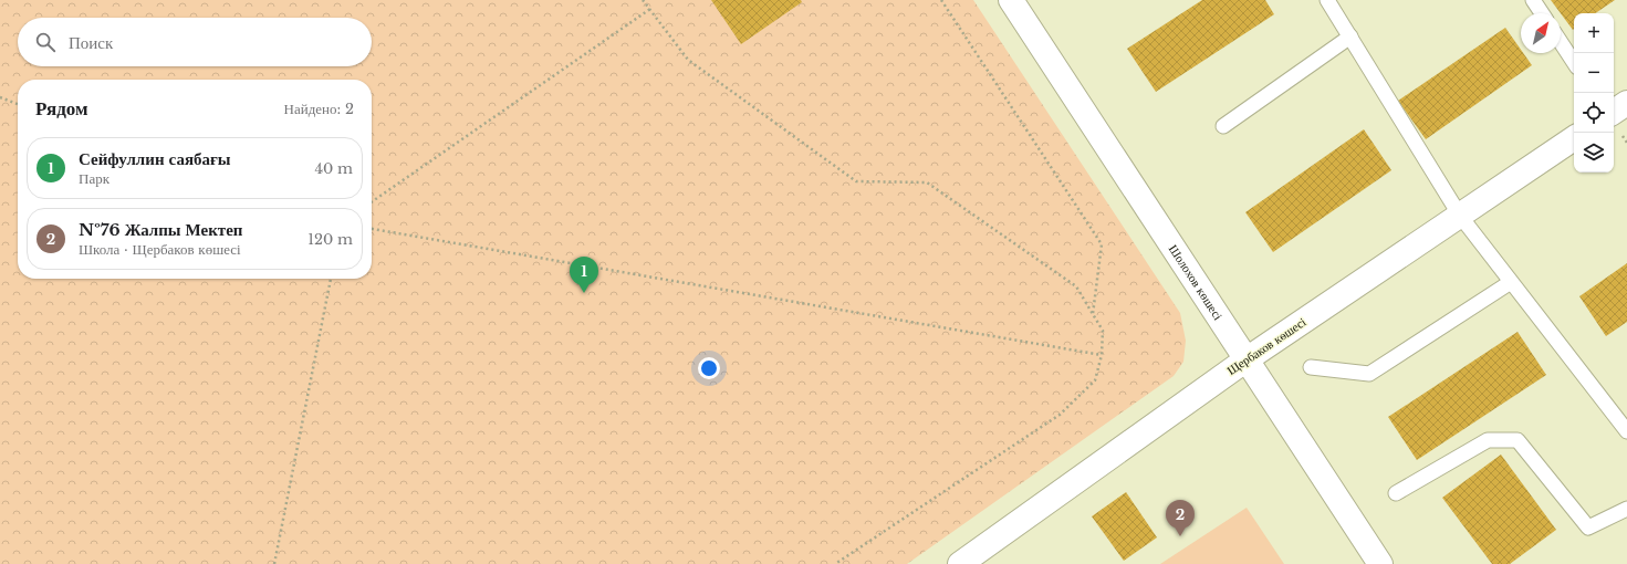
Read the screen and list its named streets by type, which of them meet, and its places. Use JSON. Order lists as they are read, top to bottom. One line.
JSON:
{"streets":{"street":["Шолохов көшесі","Щербаков көшесі"]},"crossings":[["Шолохов көшесі","Щербаков көшесі"]],"north":"top right","page":{"map_buttons":["+","−"],"search":"Поиск","heading":["Рядом","Найдено: 2"],"list":[{"mark":"1","name":"Сейфуллин саябағы","note":"Парк","value":"40 m"},{"mark":"2","name":"№76 Жалпы Мектеп","note":"Школа · Щербаков көшесі","value":"120 m"}],"pins":["1","2"]}}
